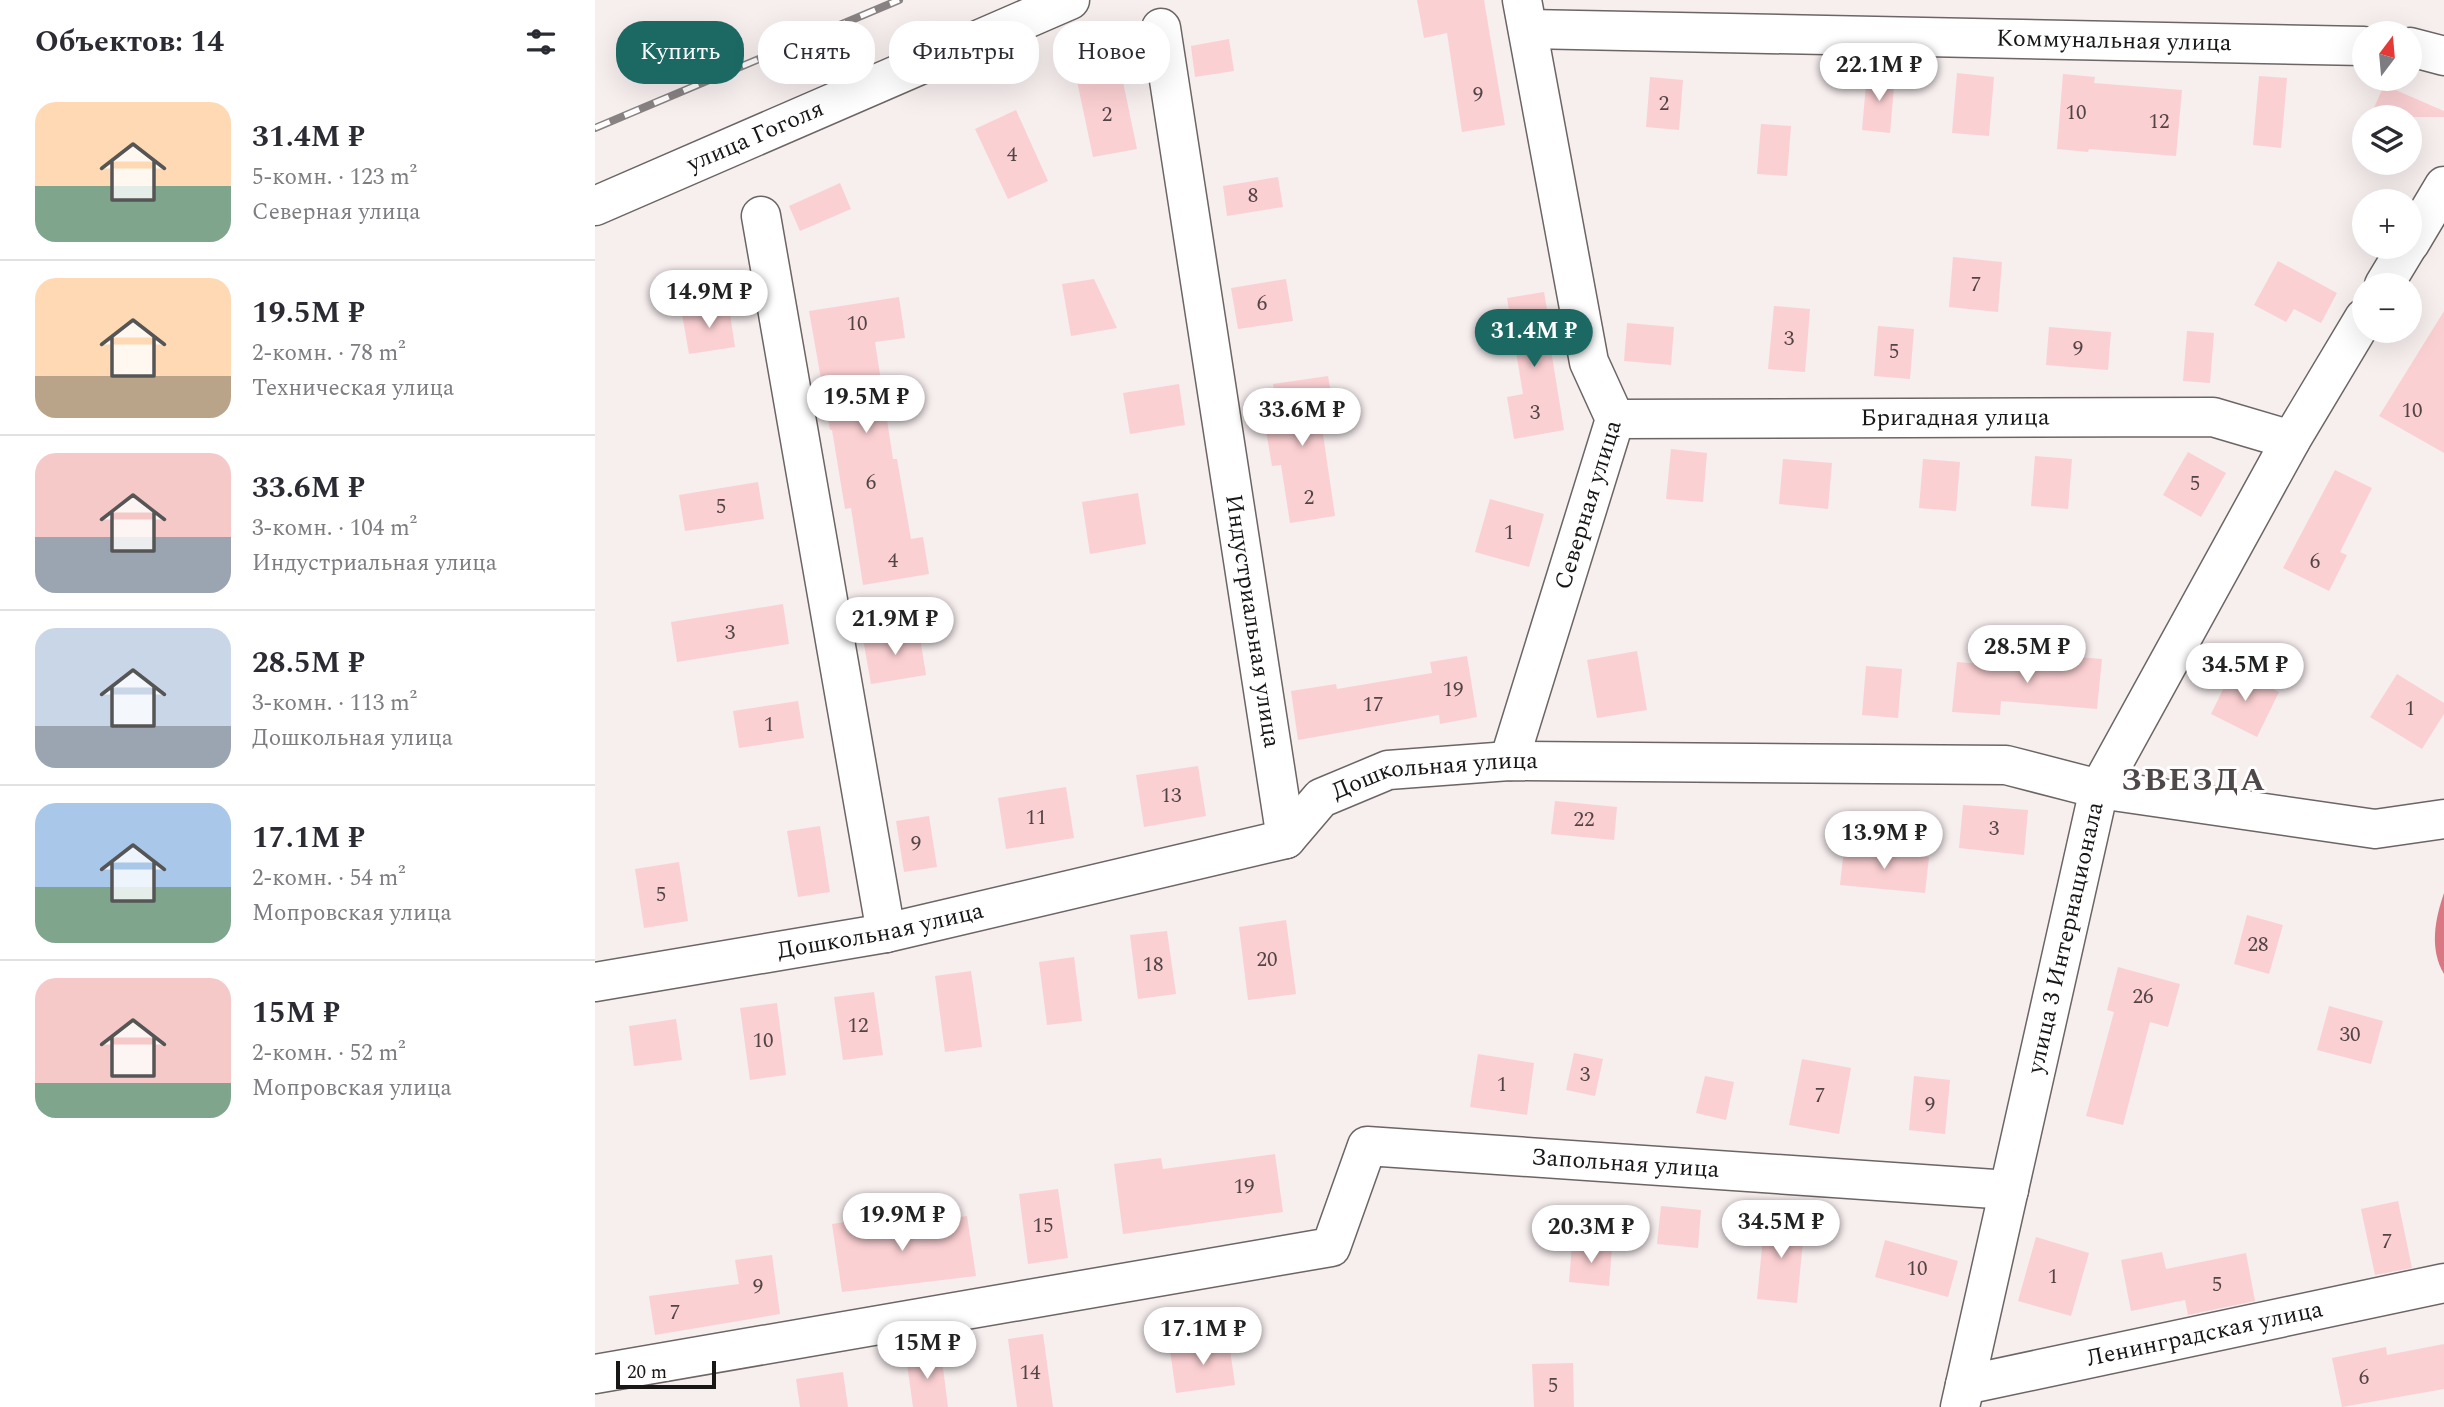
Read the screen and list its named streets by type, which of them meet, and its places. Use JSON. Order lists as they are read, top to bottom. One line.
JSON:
{"streets":{"street":["Коммунальная улица","улица Гоголя","Бригадная улица","Северная улица","Индустриальная улица","Дошкольная улица","улица 3 Интернационала","Запольная улица","Ленинградская улица"]},"crossings":[["Коммунальная улица","Северная улица"],["Бригадная улица","Северная улица"],["Бригадная улица","улица 3 Интернационала"],["Северная улица","Дошкольная улица"],["Индустриальная улица","Дошкольная улица"],["Дошкольная улица","улица 3 Интернационала"],["улица 3 Интернационала","Запольная улица"],["улица 3 Интернационала","Ленинградская улица"]],"districts":["ЗВЕЗДА"],"house_numbers":["9","2","10","2","12","4","8","7","6","10","3","9","5","10","3","6","5","2","5","1","4","6","3","19","17","1","1","13","11","22","3","9","5","28","20","18","26","12","30","10","3","1","7","9","19","15","7","10","1","5","9","7","14","6","5"],"scale_bar":"20 m","north":"top","page":{"heading":"Объектов: 14","map_buttons":["+","−"],"chip":["Купить","Снять","Фильтры","Новое"],"price":["22.1M ₽","14.9M ₽","31.4M ₽","19.5M ₽","33.6M ₽","21.9M ₽","28.5M ₽","34.5M ₽","13.9M ₽","19.9M ₽","34.5M ₽","20.3M ₽","17.1M ₽","15M ₽"],"list":[{"name":"31.4M ₽","note":"5-комн. · 123 m² · Северная улица"},{"name":"19.5M ₽","note":"2-комн. · 78 m² · Техническая улица"},{"name":"33.6M ₽","note":"3-комн. · 104 m² · Индустриальная улица"},{"name":"28.5M ₽","note":"3-комн. · 113 m² · Дошкольная улица"},{"name":"17.1M ₽","note":"2-комн. · 54 m² · Мопровская улица"},{"name":"15M ₽","note":"2-комн. · 52 m² · Мопровская улица"}],"scale":"20 m"}}
